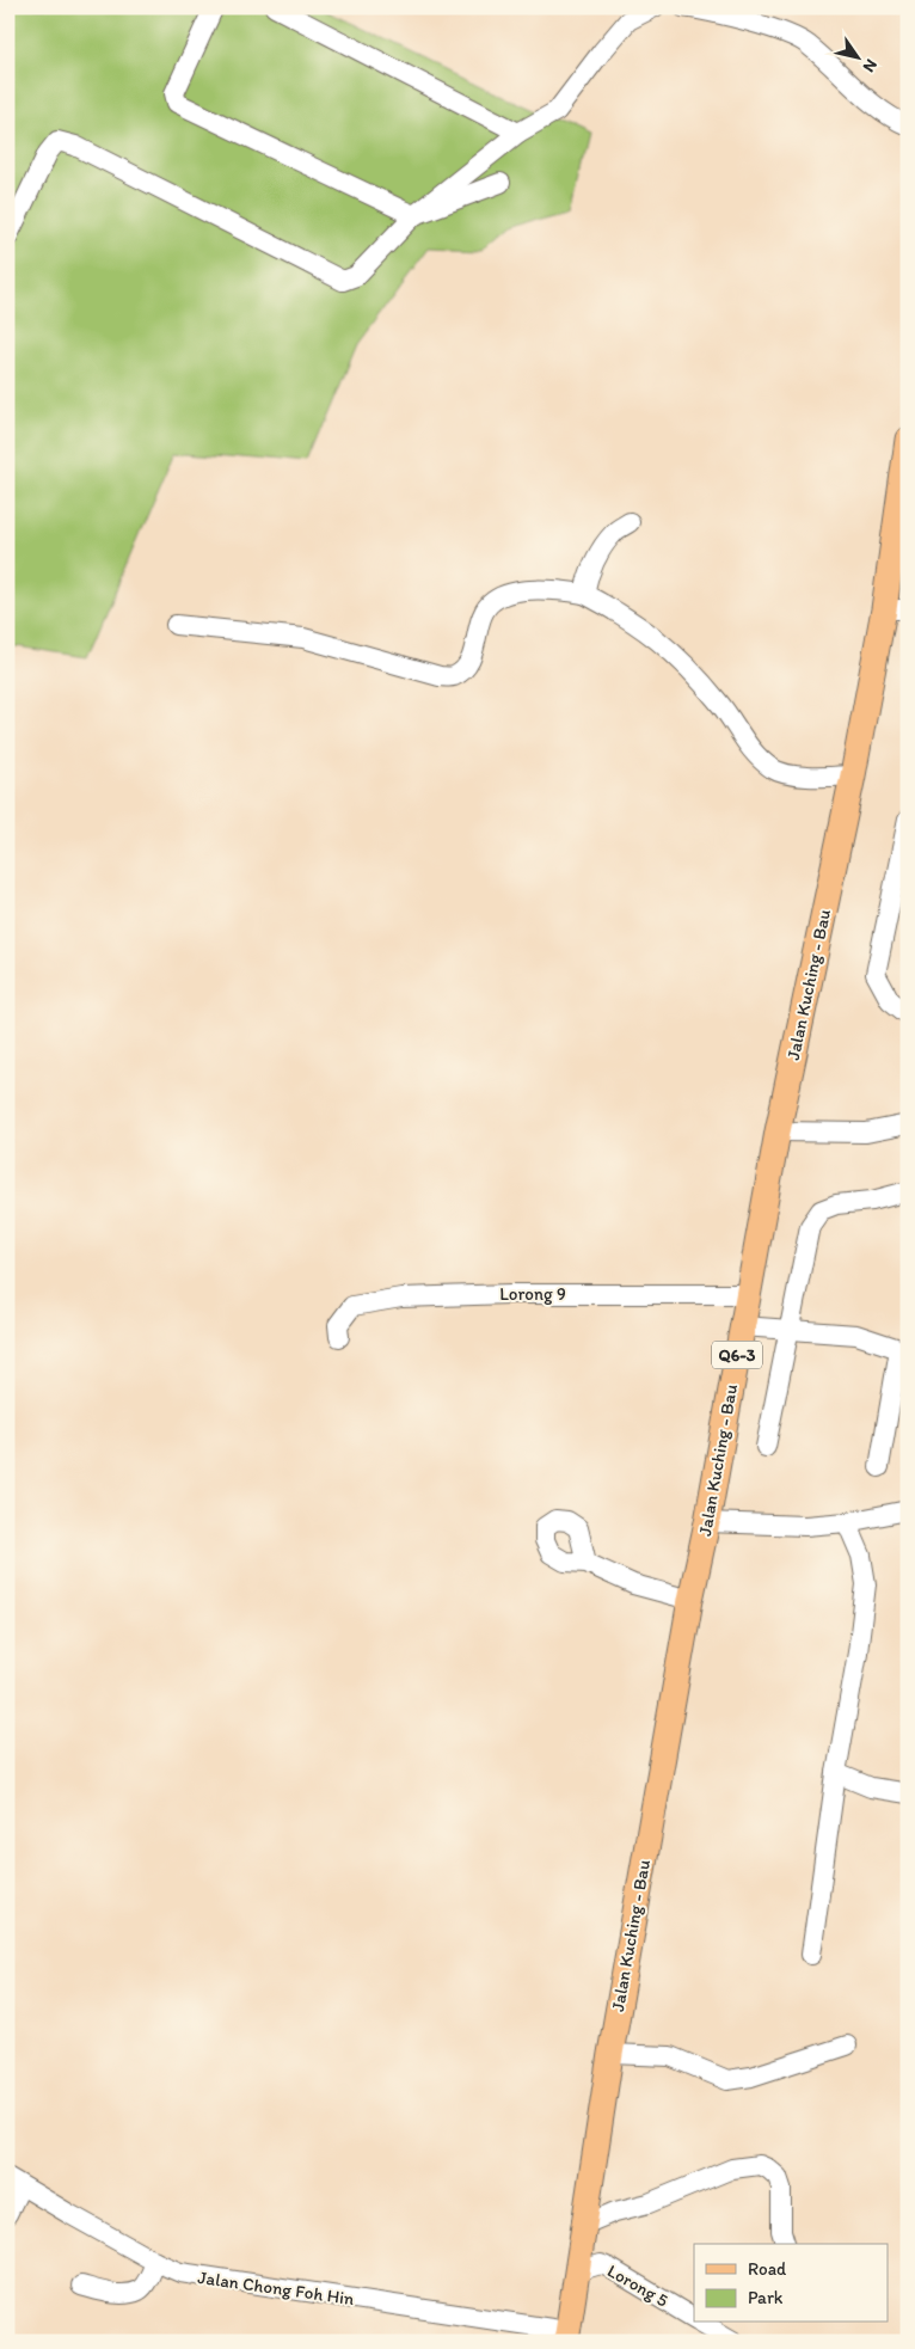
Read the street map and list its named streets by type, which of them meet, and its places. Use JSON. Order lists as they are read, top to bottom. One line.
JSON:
{"streets":{"main road":["Jalan Kuching - Bau","Q6-3"],"street":["Lorong 9","Lorong 5","Jalan Chong Foh Hin"]},"crossings":[["Jalan Kuching - Bau","Lorong 9"],["Jalan Kuching - Bau","Lorong 5"],["Jalan Kuching - Bau","Jalan Chong Foh Hin"]],"legend":["Road","Park"],"north":"bottom right"}
